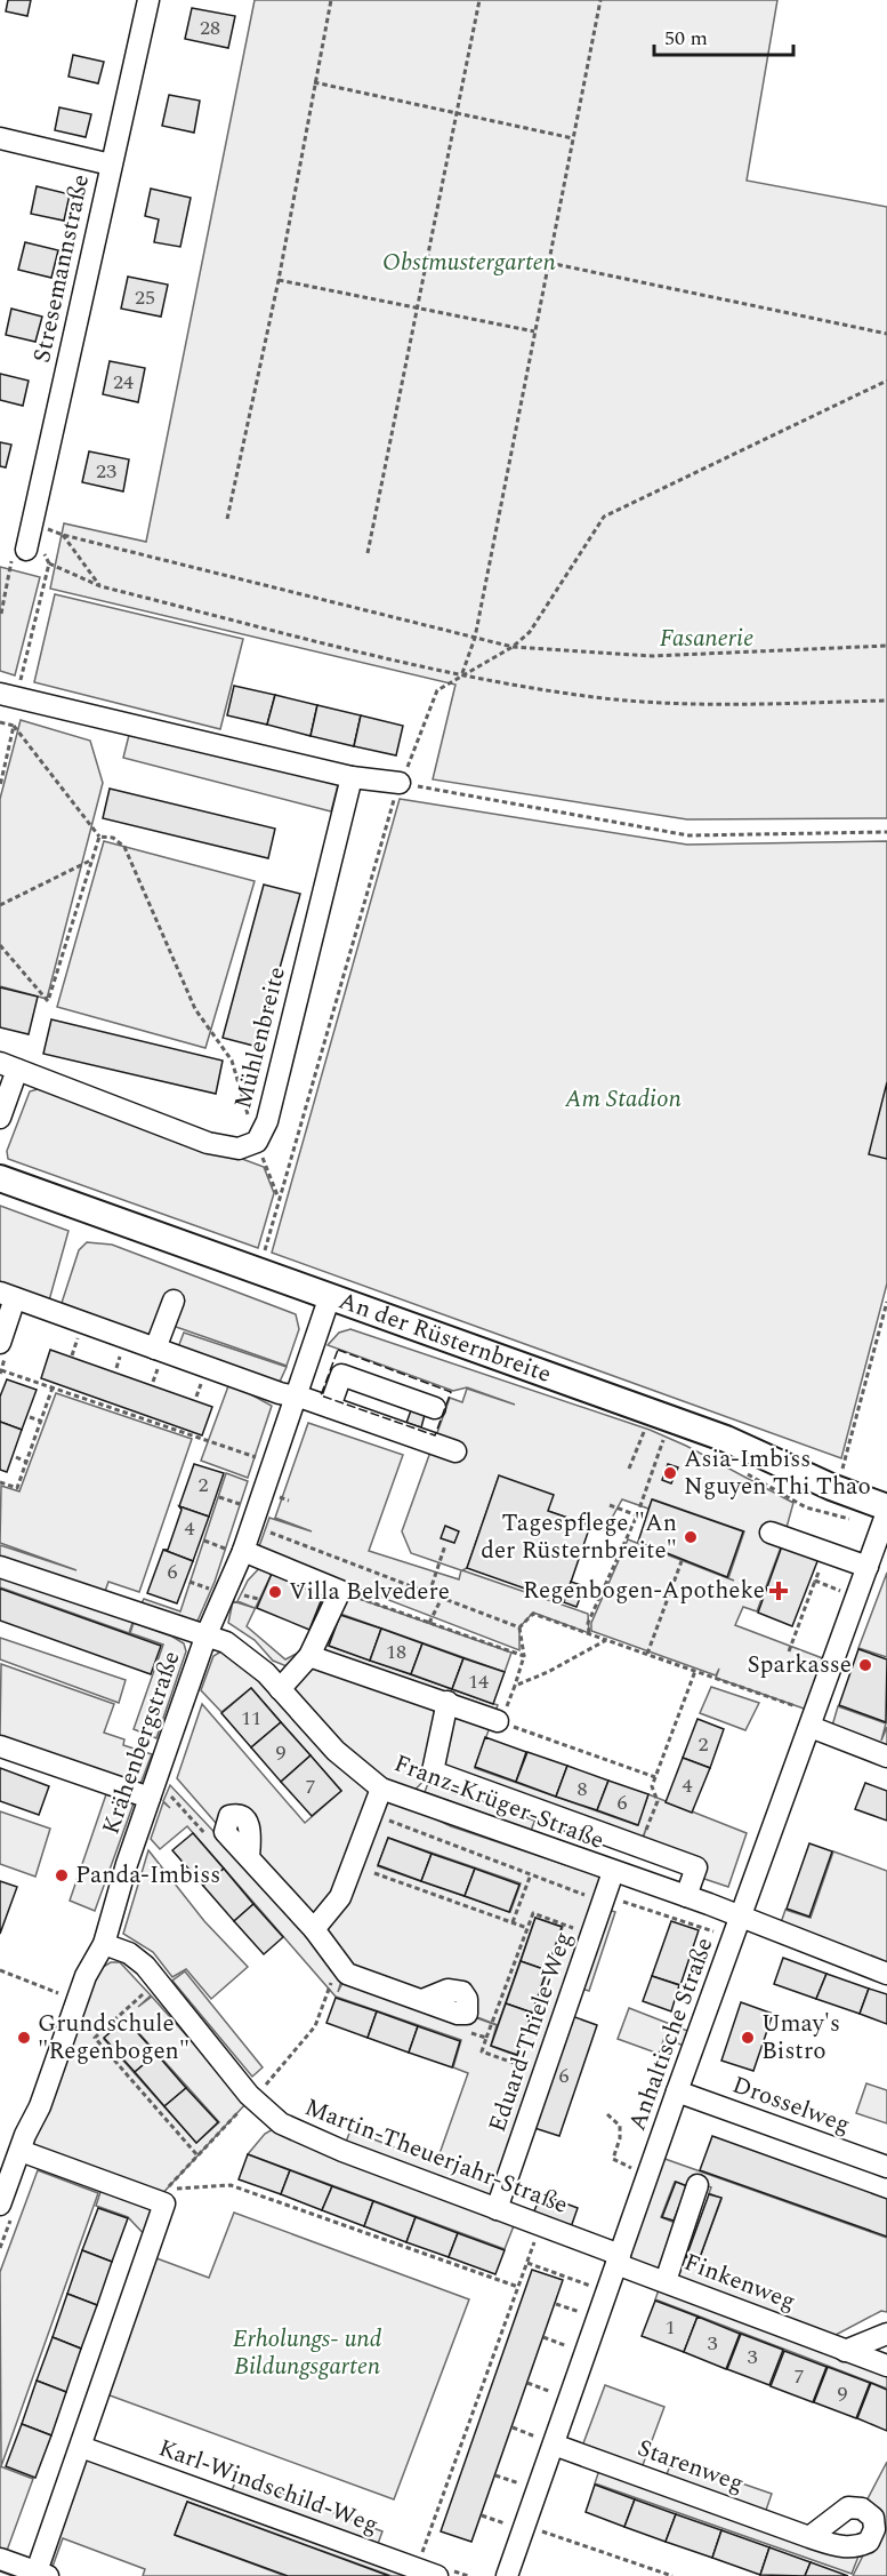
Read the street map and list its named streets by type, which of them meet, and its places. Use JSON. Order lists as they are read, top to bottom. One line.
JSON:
{"streets":{"main road":["An der Rüsternbreite"],"street":["Stresemannstraße","Mühlenbreite","Krähenbergstraße","Franz-Krüger-Straße","Eduard-Thiele-Weg","Anhaltische Straße","Drosselweg","Martin-Theuerjahr-Straße","Finkenweg","Starenweg","Karl-Windschild-Weg"]},"crossings":[["An der Rüsternbreite","Krähenbergstraße"],["An der Rüsternbreite","Anhaltische Straße"],["Krähenbergstraße","Franz-Krüger-Straße"],["Krähenbergstraße","Martin-Theuerjahr-Straße"],["Franz-Krüger-Straße","Eduard-Thiele-Weg"],["Franz-Krüger-Straße","Anhaltische Straße"],["Eduard-Thiele-Weg","Martin-Theuerjahr-Straße"],["Anhaltische Straße","Drosselweg"],["Anhaltische Straße","Martin-Theuerjahr-Straße"],["Anhaltische Straße","Finkenweg"],["Anhaltische Straße","Starenweg"],["Martin-Theuerjahr-Straße","Finkenweg"]],"parks":["Obstmustergarten","Fasanerie","Am Stadion","Erholungs- und Bildungsgarten"],"places":{"other":["Asia-Imbiss Nguyen Thi Thao","Tagespflege \"An der Rüsternbreite\"","Villa Belvedere","Sparkasse","Panda-Imbiss","Grundschule \"Regenbogen\"","Umay's Bistro"],"health":["Regenbogen-Apotheke"]},"house_numbers":["28","25","24","23","2","4","6","18","14","11","2","9","4","7","8","6","6","1","3","3","7","9"],"scale_bar":"50 m"}
